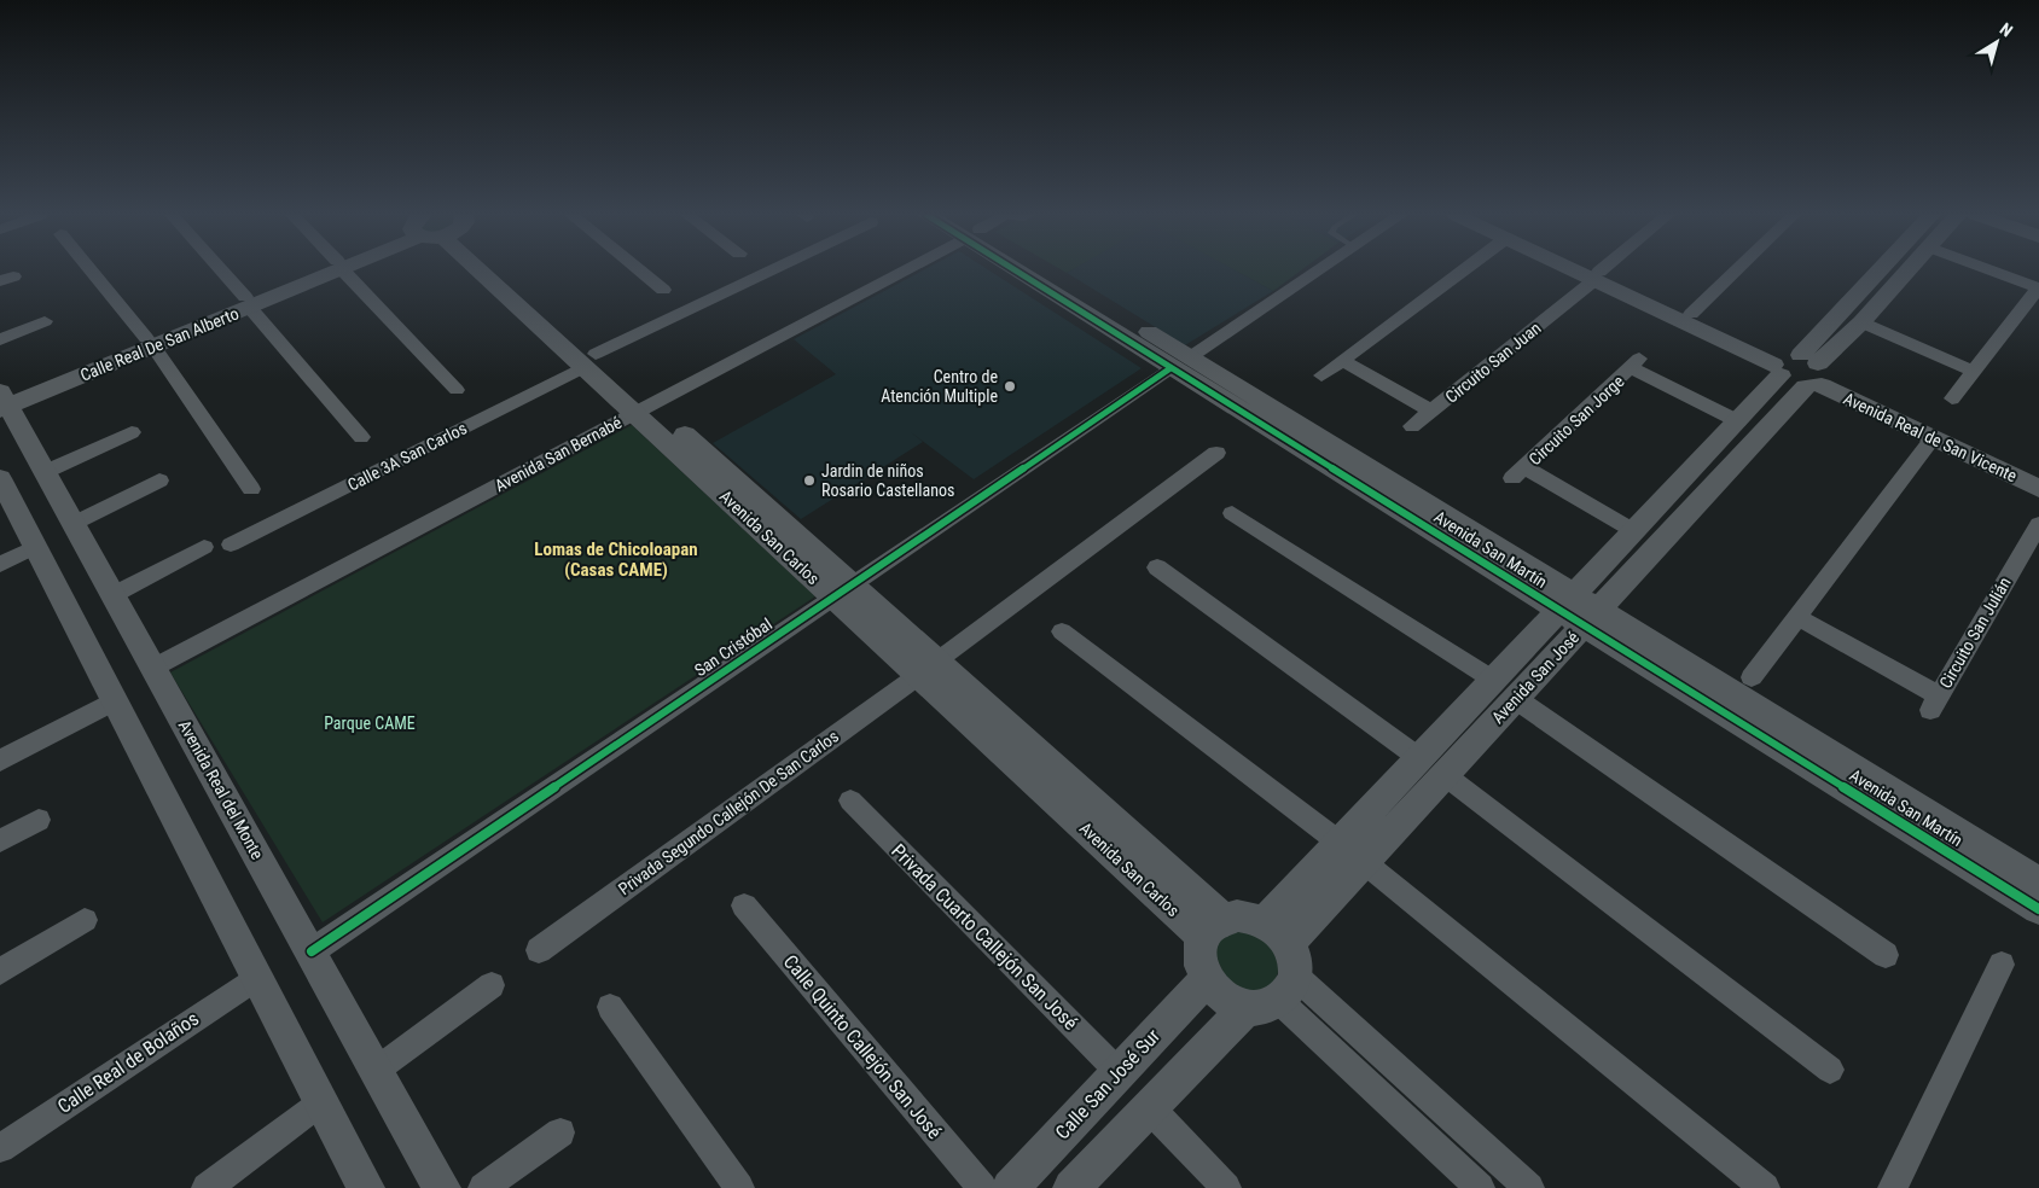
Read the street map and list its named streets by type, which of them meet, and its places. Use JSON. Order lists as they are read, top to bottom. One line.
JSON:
{"streets":{"street":["Calle Real De San Alberto","Circuito San Juan","Circuito San Jorge","Avenida Real de San Vicente","Avenida San Bernabé","Calle 3A San Carlos","Avenida San Carlos","Avenida San Martín","Circuito San Julián","San Cristóbal","Avenida San José","Avenida Real del Monte","Privada Segundo Callejón De San Carlos","Privada Cuarto Callejón San José","Calle Quinto Callejón San José","Calle Real de Bolaños","Calle San José Sur"]},"crossings":[["Calle Real De San Alberto","Avenida Real del Monte"],["Circuito San Juan","Avenida Real de San Vicente"],["Circuito San Jorge","Avenida San José"],["Avenida Real de San Vicente","Avenida San José"],["Avenida San Bernabé","Avenida San Carlos"],["Avenida San Bernabé","Avenida Real del Monte"],["Calle 3A San Carlos","Avenida San Carlos"],["Avenida San Carlos","San Cristóbal"],["Avenida San Carlos","Avenida San José"],["Avenida San Carlos","Privada Segundo Callejón De San Carlos"],["Avenida San Carlos","Calle San José Sur"],["Avenida San Martín","San Cristóbal"],["Avenida San Martín","Avenida San José"],["San Cristóbal","Avenida Real del Monte"],["Avenida San José","Calle San José Sur"],["Privada Cuarto Callejón San José","Calle San José Sur"]],"districts":["Lomas de Chicoloapan (Casas CAME)"],"parks":["Parque CAME"],"places":["Centro de Atención Multiple","Jardin de niños Rosario Castellanos"],"north":"top right"}
